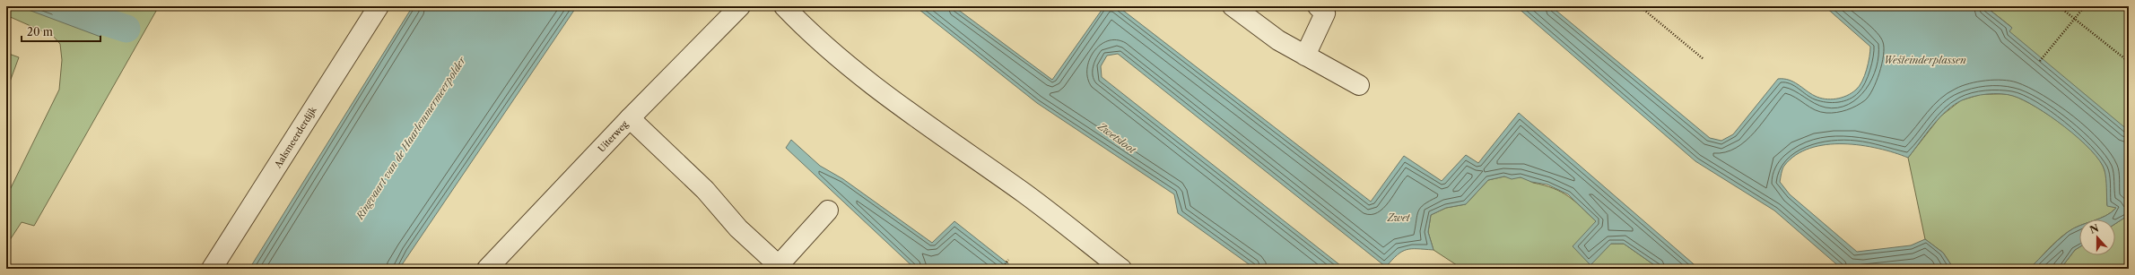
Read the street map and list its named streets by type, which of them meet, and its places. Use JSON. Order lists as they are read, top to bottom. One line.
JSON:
{"streets":{"street":["Uiterweg","Aalsmeerderdijk"]},"water":["Westeinderplassen","Ringvaart van de Haarlemmermeerpolder","Zwetsloot","Zwet"],"scale_bar":"20 m","north":"top"}
